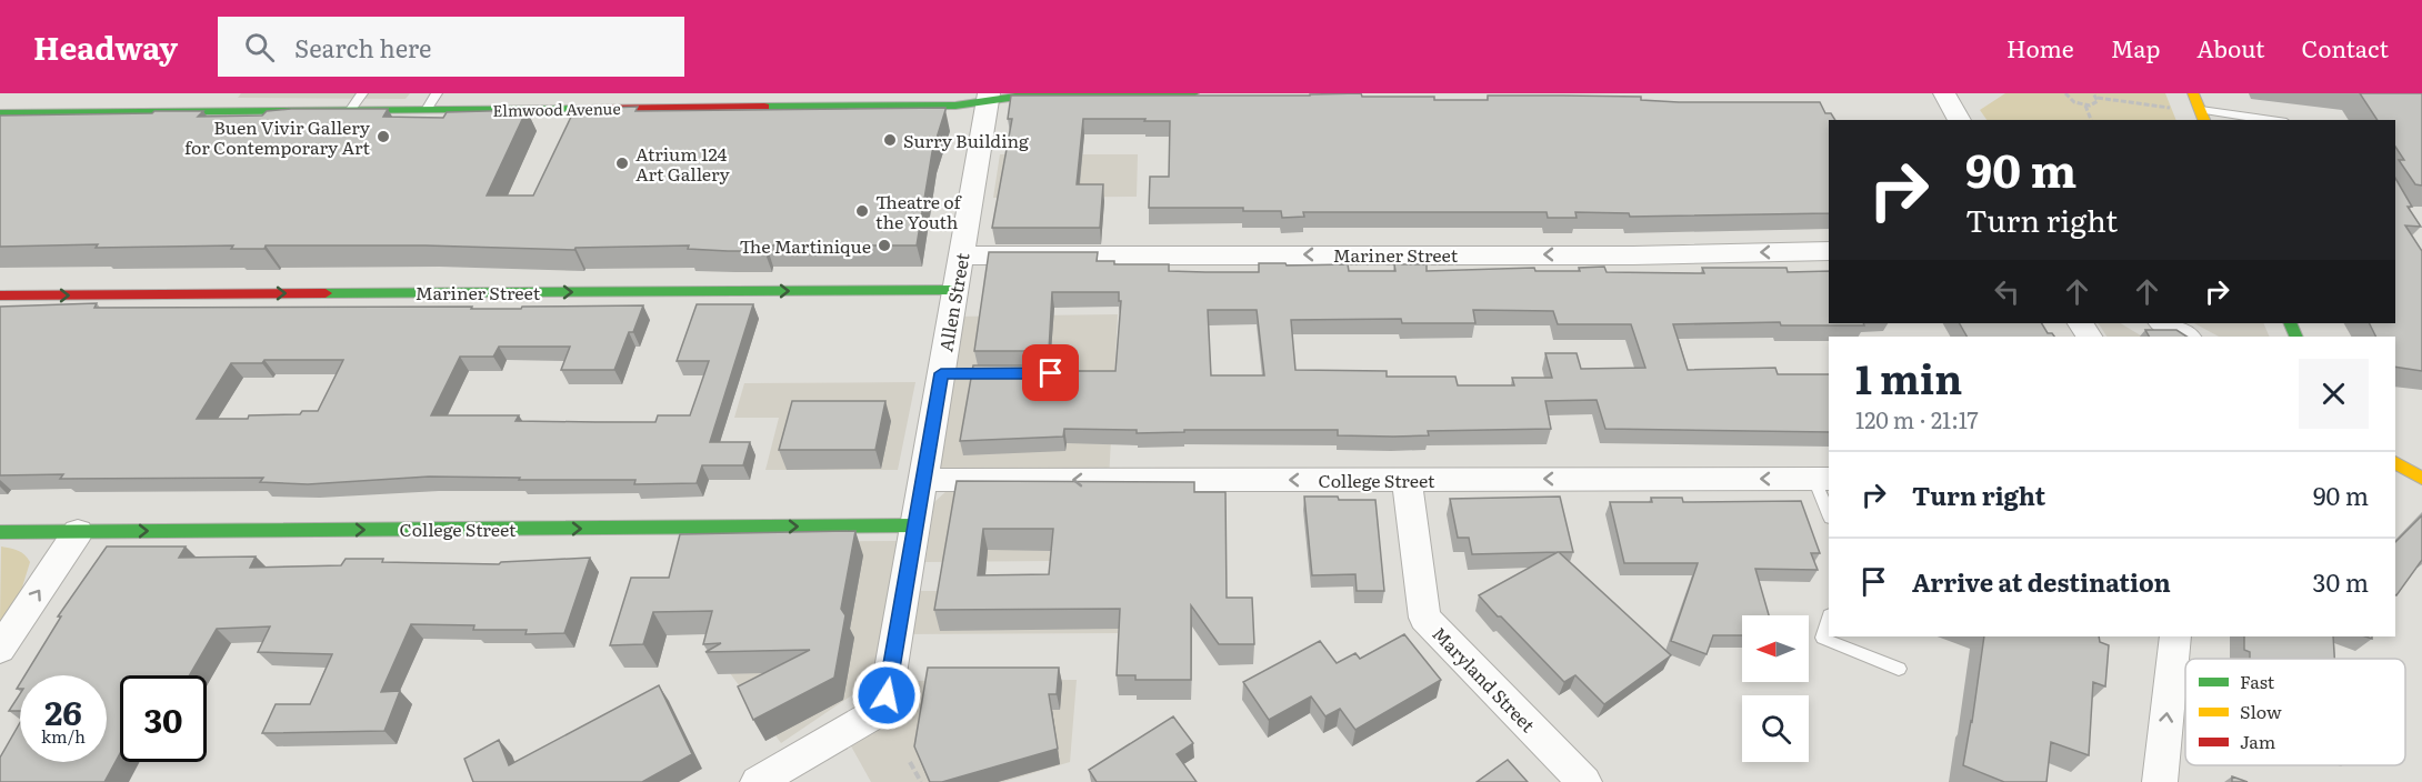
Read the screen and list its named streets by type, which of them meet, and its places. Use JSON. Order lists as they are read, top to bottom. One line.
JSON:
{"streets":{"street":["Elmwood Avenue","Mariner Street","Allen Street","College Street","Maryland Street"]},"crossings":[["Elmwood Avenue","Allen Street"],["Mariner Street","Allen Street"],["Allen Street","College Street"],["College Street","Maryland Street"]],"places":["Buen Vivir Gallery for Contemporary Art","Surry Building","Atrium 124 Art Gallery","Theatre of the Youth","The Martinique"],"legend":["Fast","Slow","Jam"],"north":"left","page":{"header":"Headway","search":"Search here","nav":["Home","Map","About","Contact"],"turn":["90 m","Turn right"],"heading":["1 min","120 m · 21:17"],"list":[{"name":"Turn right","value":"90 m"},{"name":"Arrive at destination","value":"30 m"}],"speed":"26 km/h","limit":"30"}}
